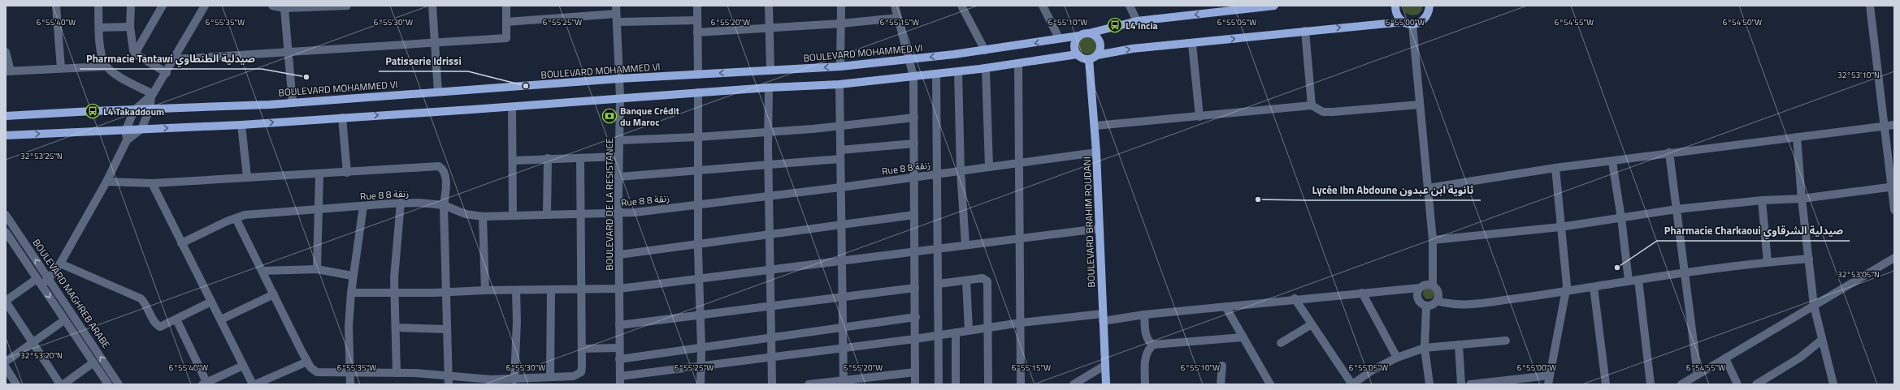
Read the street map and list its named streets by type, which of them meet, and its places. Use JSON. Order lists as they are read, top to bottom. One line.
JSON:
{"streets":{"main road":["BOULEVARD MOHAMMED VI","BOULEVARD BRAHIM ROUDANI"],"street":["Rue 8 8 زنقة","BOULEVARD DE LA RESISTANCE","BOULEVARD MAGHREB ARABE"]},"crossings":[["BOULEVARD MOHAMMED VI","BOULEVARD DE LA RESISTANCE"],["BOULEVARD MOHAMMED VI","BOULEVARD BRAHIM ROUDANI"],["Rue 8 8 زنقة","BOULEVARD DE LA RESISTANCE"],["Rue 8 8 زنقة","BOULEVARD BRAHIM ROUDANI"]],"places":{"bus stop":["L4 Incia","L4 Takaddoum"],"other":["Pharmacie Tantawi صيدلية الطنطاوي","Patisserie Idrissi","Lycée Ibn Abdoune ثانوية ابن عبدون","Pharmacie Charkaoui صيدلية الشرقاوي"],"bank":["Banque Crédit du Maroc"]},"coordinates":["6°55'40\"W","6°55'35\"W","6°55'30\"W","6°55'25\"W","6°55'20\"W","6°55'15\"W","6°55'10\"W","6°55'05\"W","6°55'00\"W","6°54'55\"W","6°54'50\"W","32°53'10\"N","32°53'25\"N","32°53'05\"N","32°53'20\"N"]}
